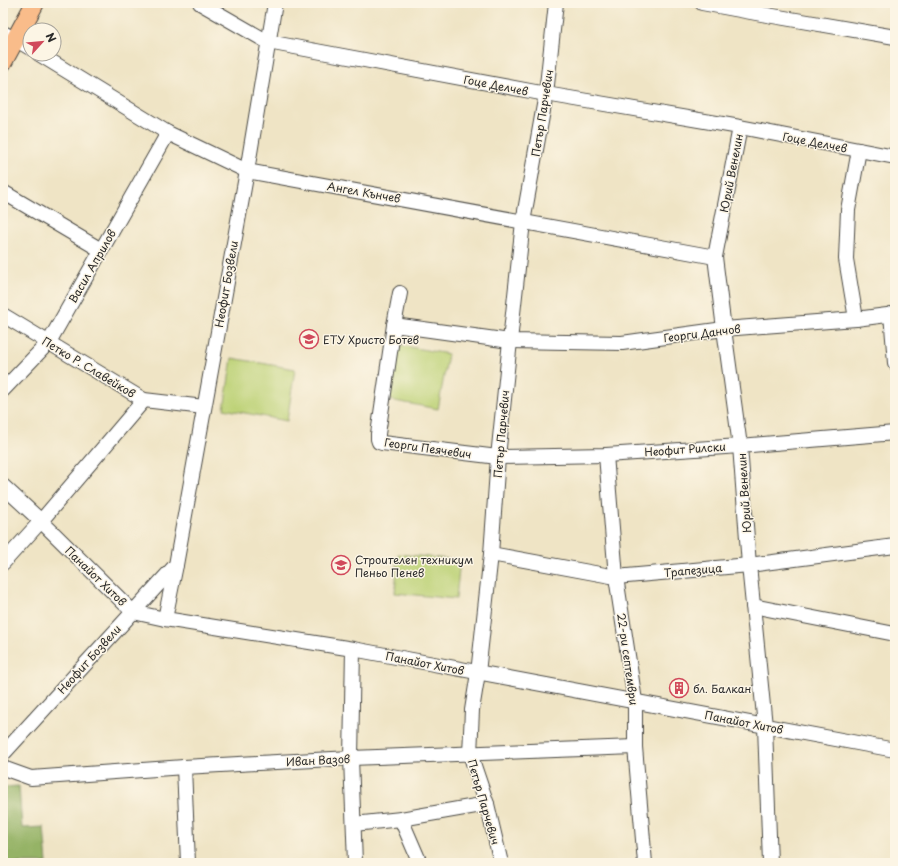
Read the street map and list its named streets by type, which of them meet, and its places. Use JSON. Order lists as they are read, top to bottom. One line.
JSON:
{"streets":{"street":["Гоце Делчев","Петър Парчевич","Юрий Венелин","Ангел Кънчев","Васил Априлов","Неофит Бозвели","Георги Данчов","Петко Р. Славейков","Георги Пеячевич","Неофит Рилски","Трапезица","Панайот Хитов","22-ри септември","Иван Вазов"]},"crossings":[["Гоце Делчев","Петър Парчевич"],["Гоце Делчев","Юрий Венелин"],["Гоце Делчев","Неофит Бозвели"],["Петър Парчевич","Ангел Кънчев"],["Петър Парчевич","Георги Данчов"],["Петър Парчевич","Георги Пеячевич"],["Петър Парчевич","Неофит Рилски"],["Петър Парчевич","Трапезица"],["Петър Парчевич","Панайот Хитов"],["Петър Парчевич","Иван Вазов"],["Юрий Венелин","Ангел Кънчев"],["Юрий Венелин","Георги Данчов"],["Юрий Венелин","Неофит Рилски"],["Юрий Венелин","Трапезица"],["Юрий Венелин","Панайот Хитов"],["Ангел Кънчев","Васил Априлов"],["Ангел Кънчев","Неофит Бозвели"],["Васил Априлов","Петко Р. Славейков"],["Неофит Бозвели","Петко Р. Славейков"],["Неофит Бозвели","Панайот Хитов"],["Георги Пеячевич","Неофит Рилски"],["Неофит Рилски","22-ри септември"],["Трапезица","22-ри септември"],["Панайот Хитов","22-ри септември"],["22-ри септември","Иван Вазов"]],"places":{"school or university":["ЕТУ Христо Ботев","Строителен техникум Пеньо Пенев"],"building":["бл. Балкан"]},"north":"top right"}
